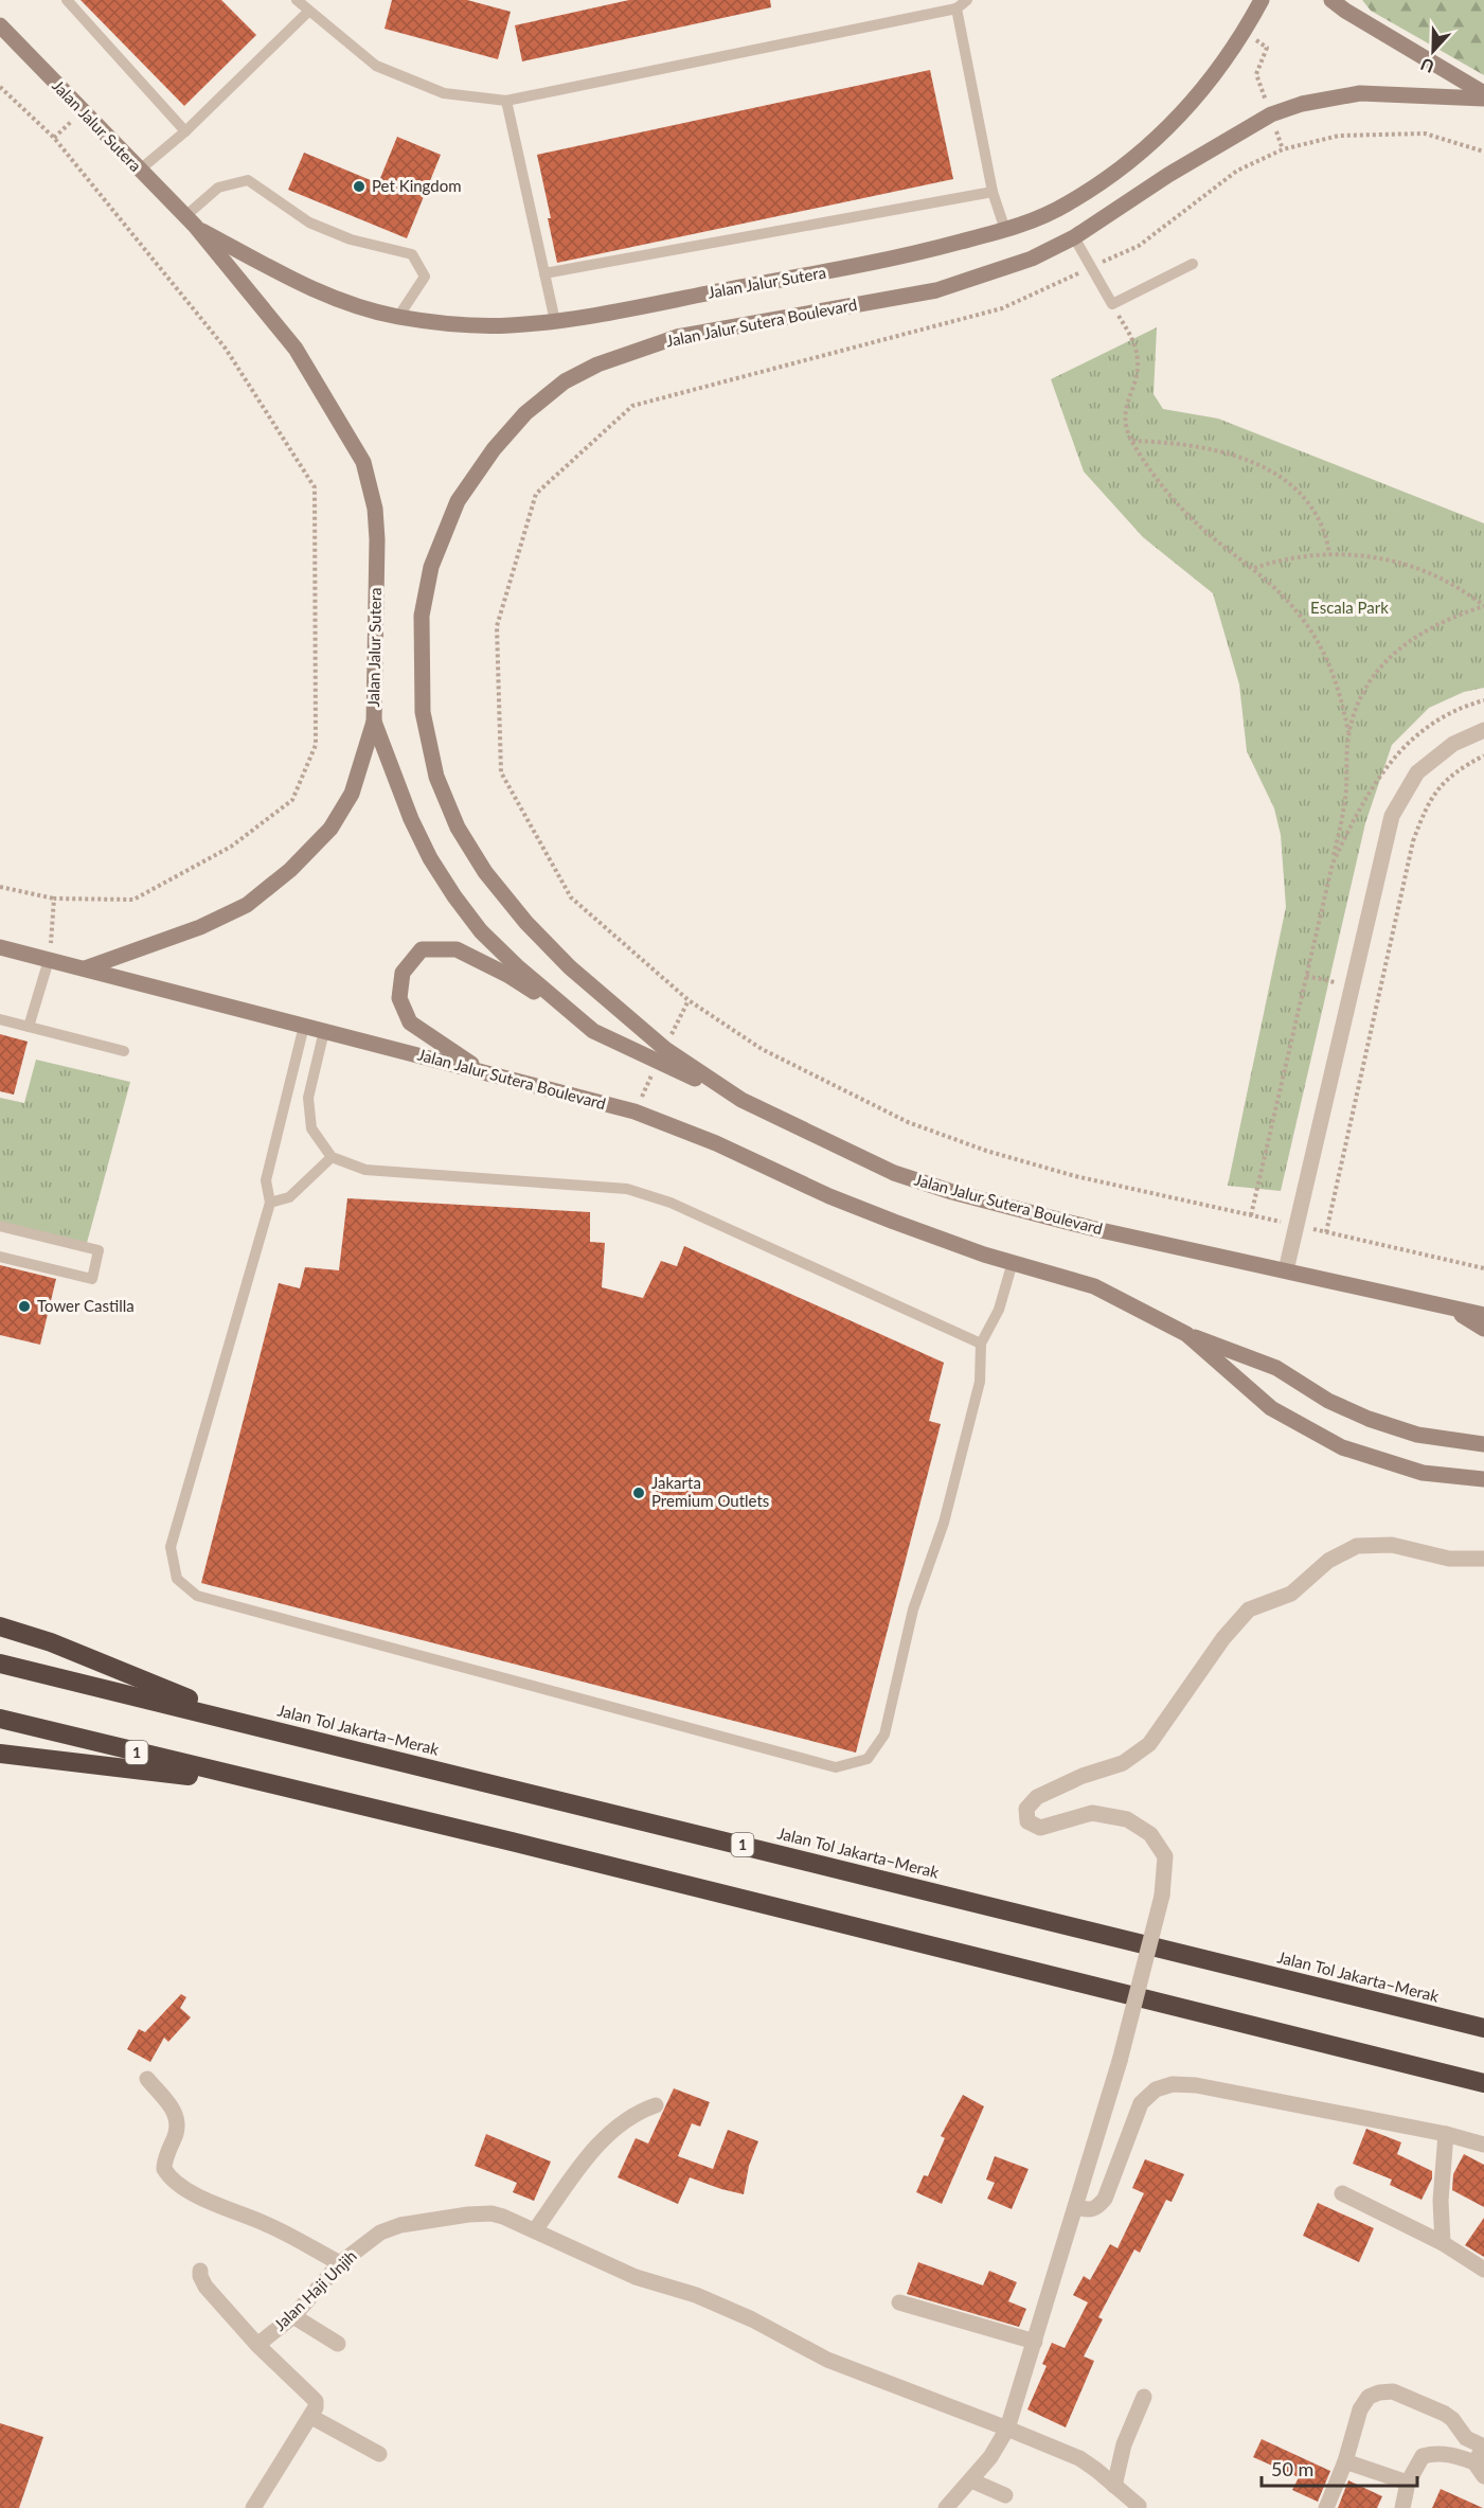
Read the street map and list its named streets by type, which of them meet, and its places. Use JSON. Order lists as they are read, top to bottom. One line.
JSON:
{"streets":{"highway":["Jalan Tol Jakarta–Merak","1"],"main road":["Jalan Jalur Sutera","Jalan Jalur Sutera Boulevard"],"street":["Jalan Haji Unjih"]},"crossings":[["Jalan Jalur Sutera","Jalan Jalur Sutera Boulevard"]],"parks":["Escala Park"],"places":["Pet Kingdom","Tower Castilla","Jakarta Premium Outlets"],"scale_bar":"50 m","north":"bottom"}
